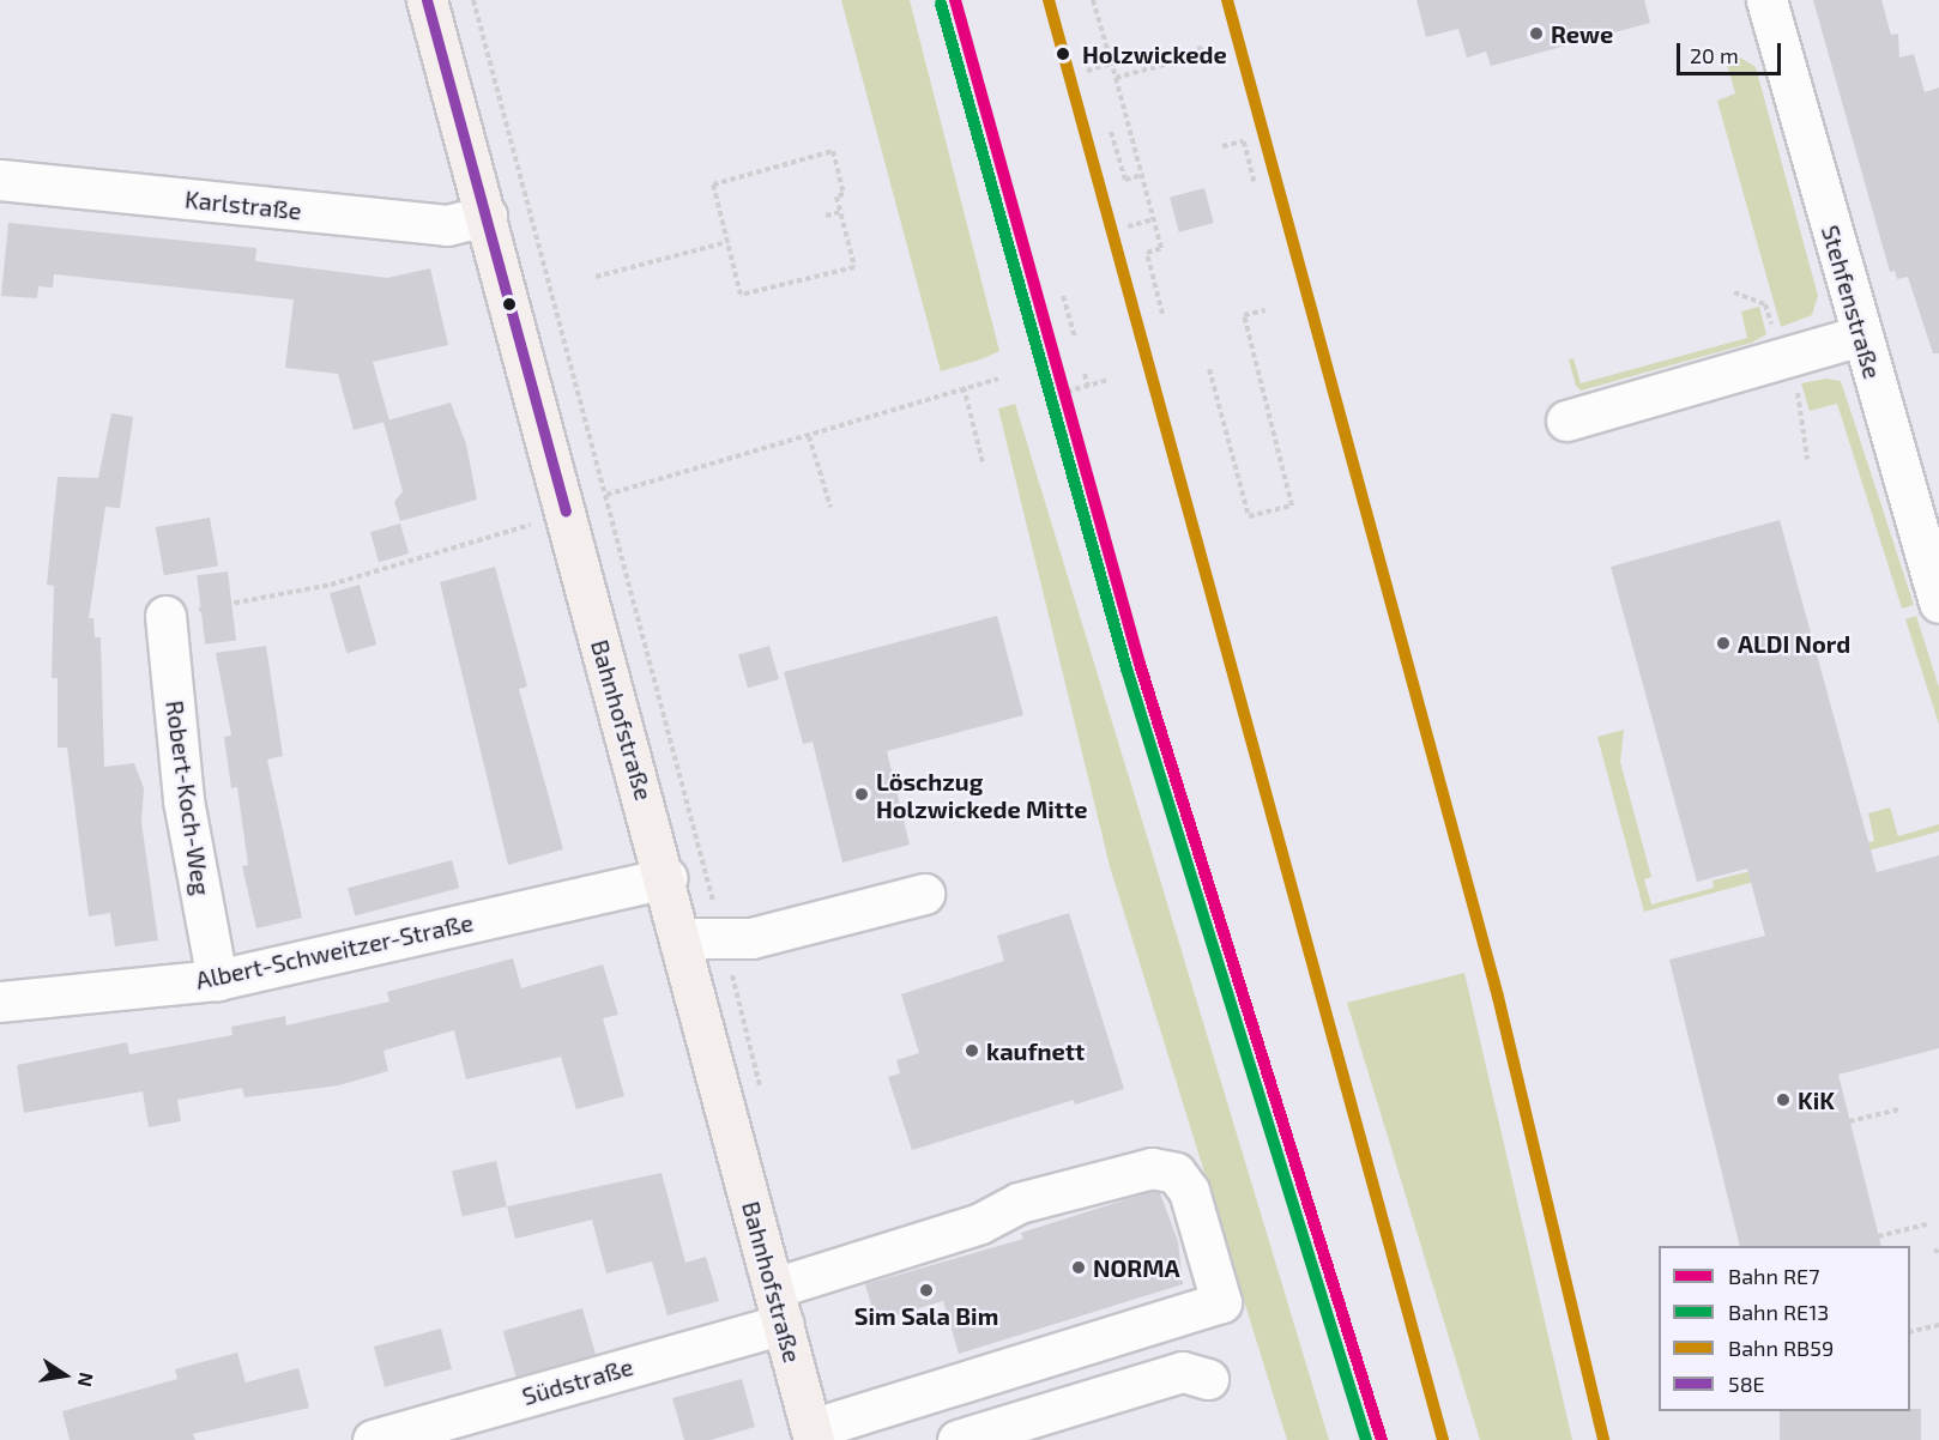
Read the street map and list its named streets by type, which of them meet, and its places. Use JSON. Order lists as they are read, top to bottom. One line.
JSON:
{"streets":{"main road":["Bahnhofstraße"],"street":["Karlstraße","Stehfenstraße","Robert-Koch-Weg","Albert-Schweitzer-Straße","Südstraße"]},"crossings":[["Karlstraße","Bahnhofstraße"],["Bahnhofstraße","Albert-Schweitzer-Straße"],["Bahnhofstraße","Südstraße"],["Robert-Koch-Weg","Albert-Schweitzer-Straße"]],"places":["Rewe","Holzwickede","ALDI Nord","Löschzug Holzwickede Mitte","kaufnett","KiK","NORMA","Sim Sala Bim"],"lines":["rail line RE7","rail line RB59","transit line 58E","rail line RE13"],"legend":["Bahn RE7","Bahn RE13","Bahn RB59","58E"],"scale_bar":"20 m","north":"right"}
